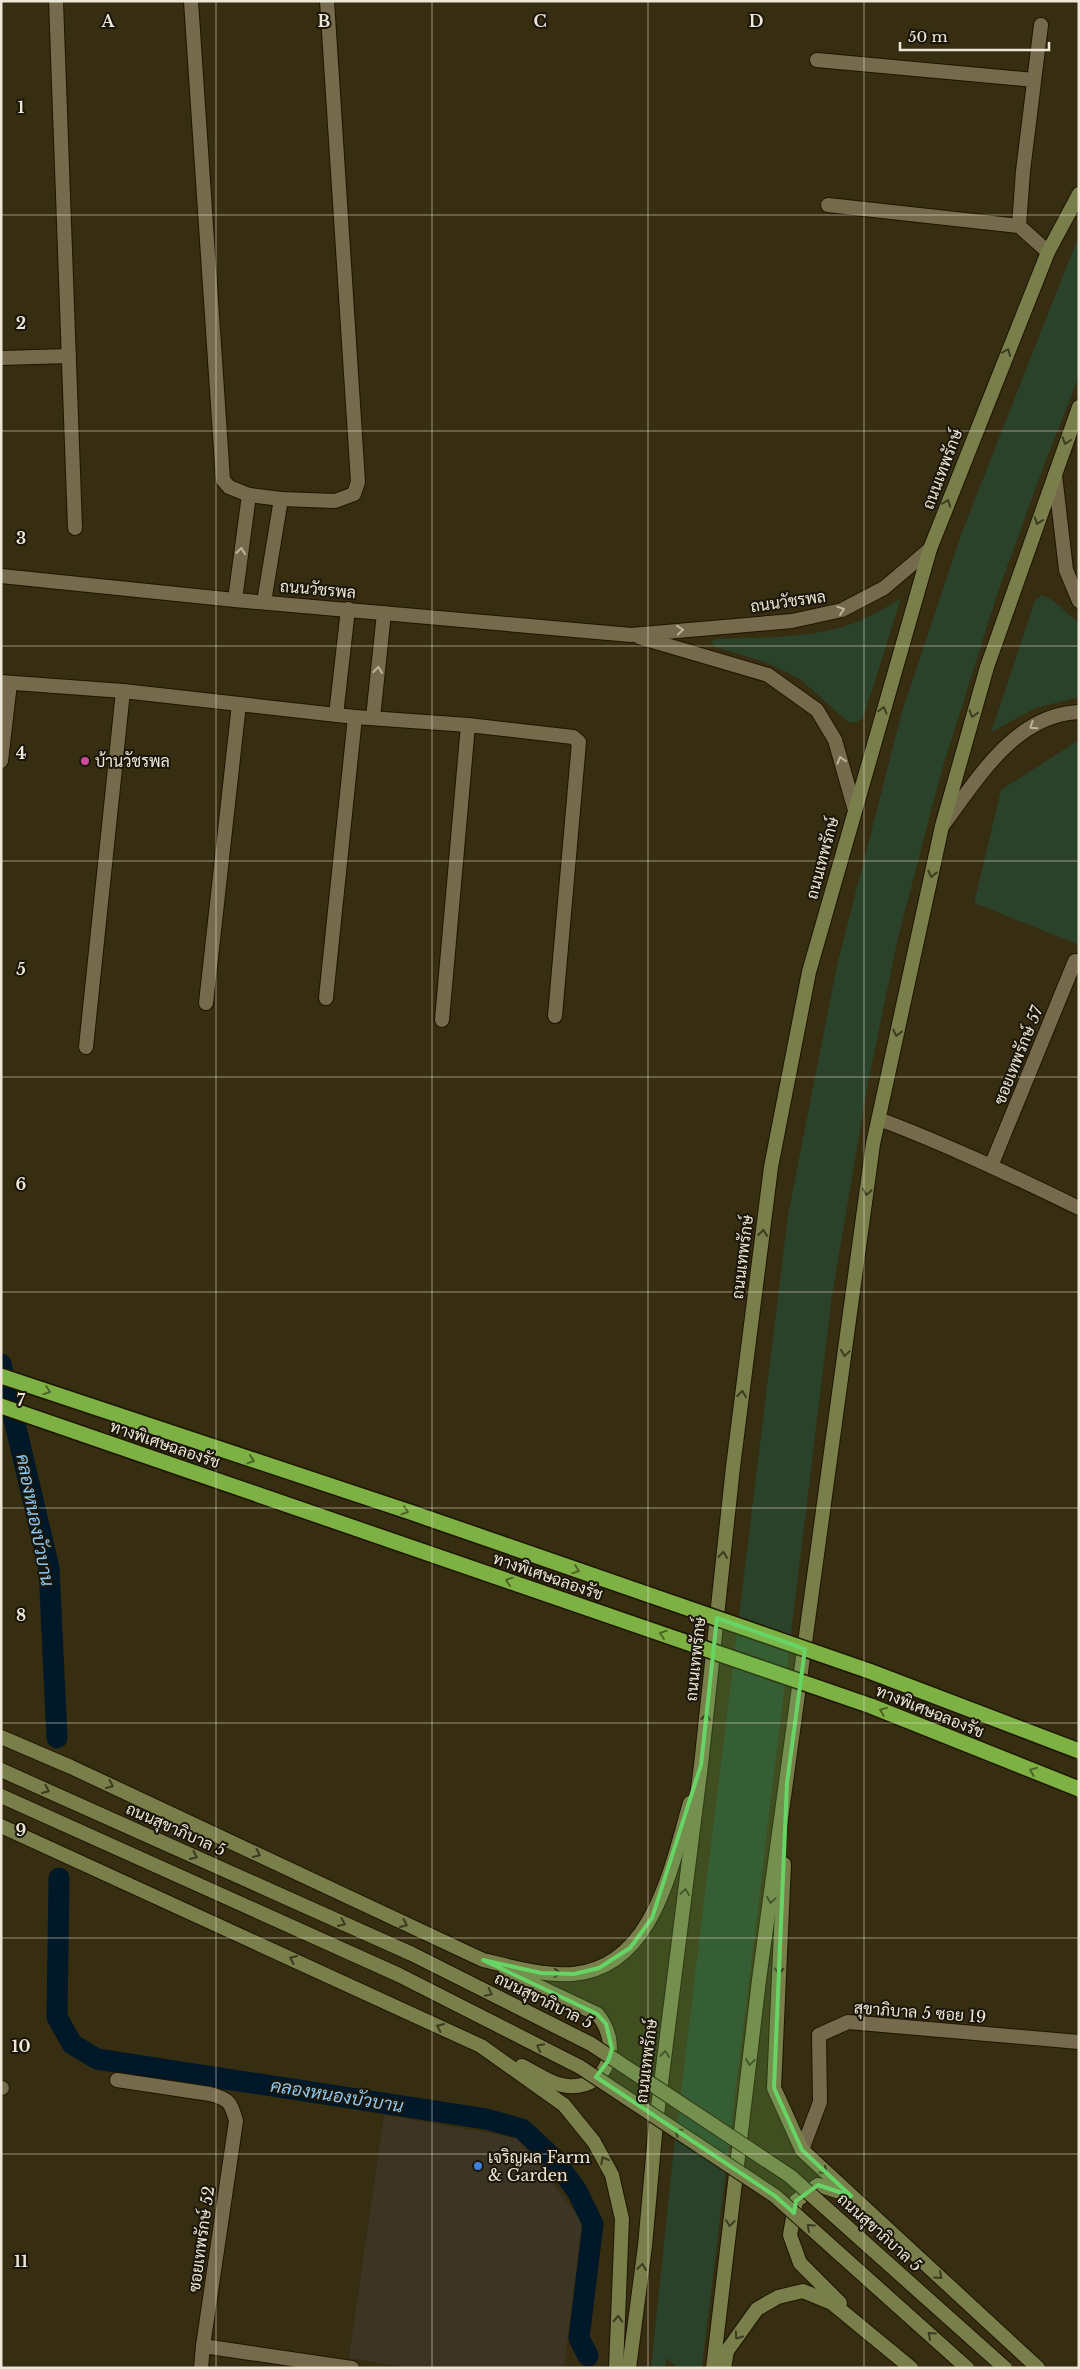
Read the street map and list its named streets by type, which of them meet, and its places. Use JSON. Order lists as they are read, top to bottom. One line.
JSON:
{"streets":{"highway":["ทางพิเศษฉลองรัช"],"main road":["ถนนเทพรักษ์","ถนนสุขาภิบาล 5"],"street":["ถนนวัชรพล","ซอยเทพรักษ์ 57","สุขาภิบาล 5 ซอย 19","ซอยเทพรักษ์ 52"]},"crossings":[["ถนนเทพรักษ์","ถนนวัชรพล"],["ถนนเทพรักษ์","ถนนสุขาภิบาล 5"],["ถนนสุขาภิบาล 5","สุขาภิบาล 5 ซอย 19"]],"water":["คลองหนองบัวบาน"],"places":["บ้านวัชรพล","เจริญผล Farm & Garden"],"scale_bar":"50 m","grid":{"columns":["A","B","C","D"],"rows":["1","2","3","4","5","6","7","8","9","10","11"]}}
